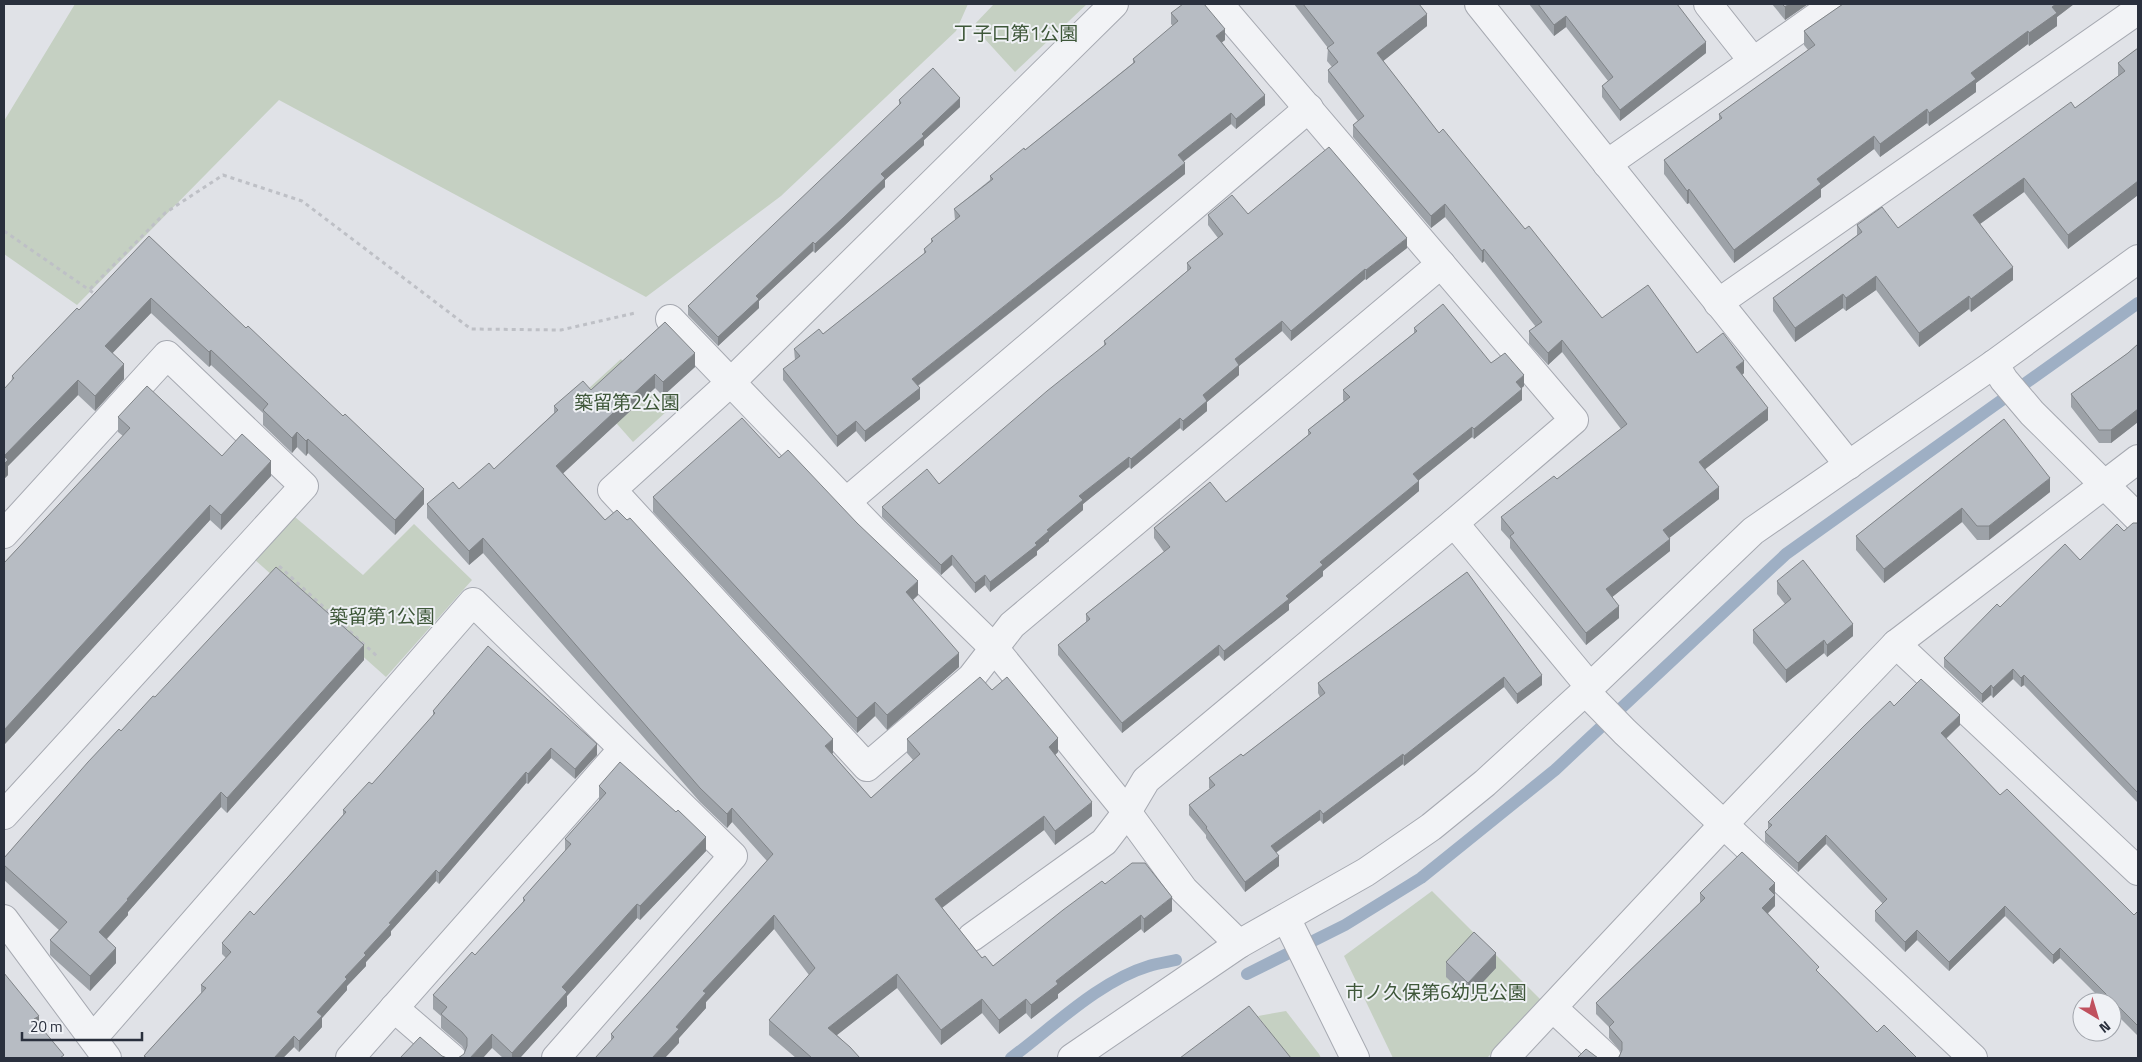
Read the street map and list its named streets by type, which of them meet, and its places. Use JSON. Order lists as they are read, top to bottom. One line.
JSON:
{"parks":["丁子口第1公園","築留第2公園","築留第1公園","市ノ久保第6幼児公園"],"scale_bar":"20 m","north":"bottom right"}
